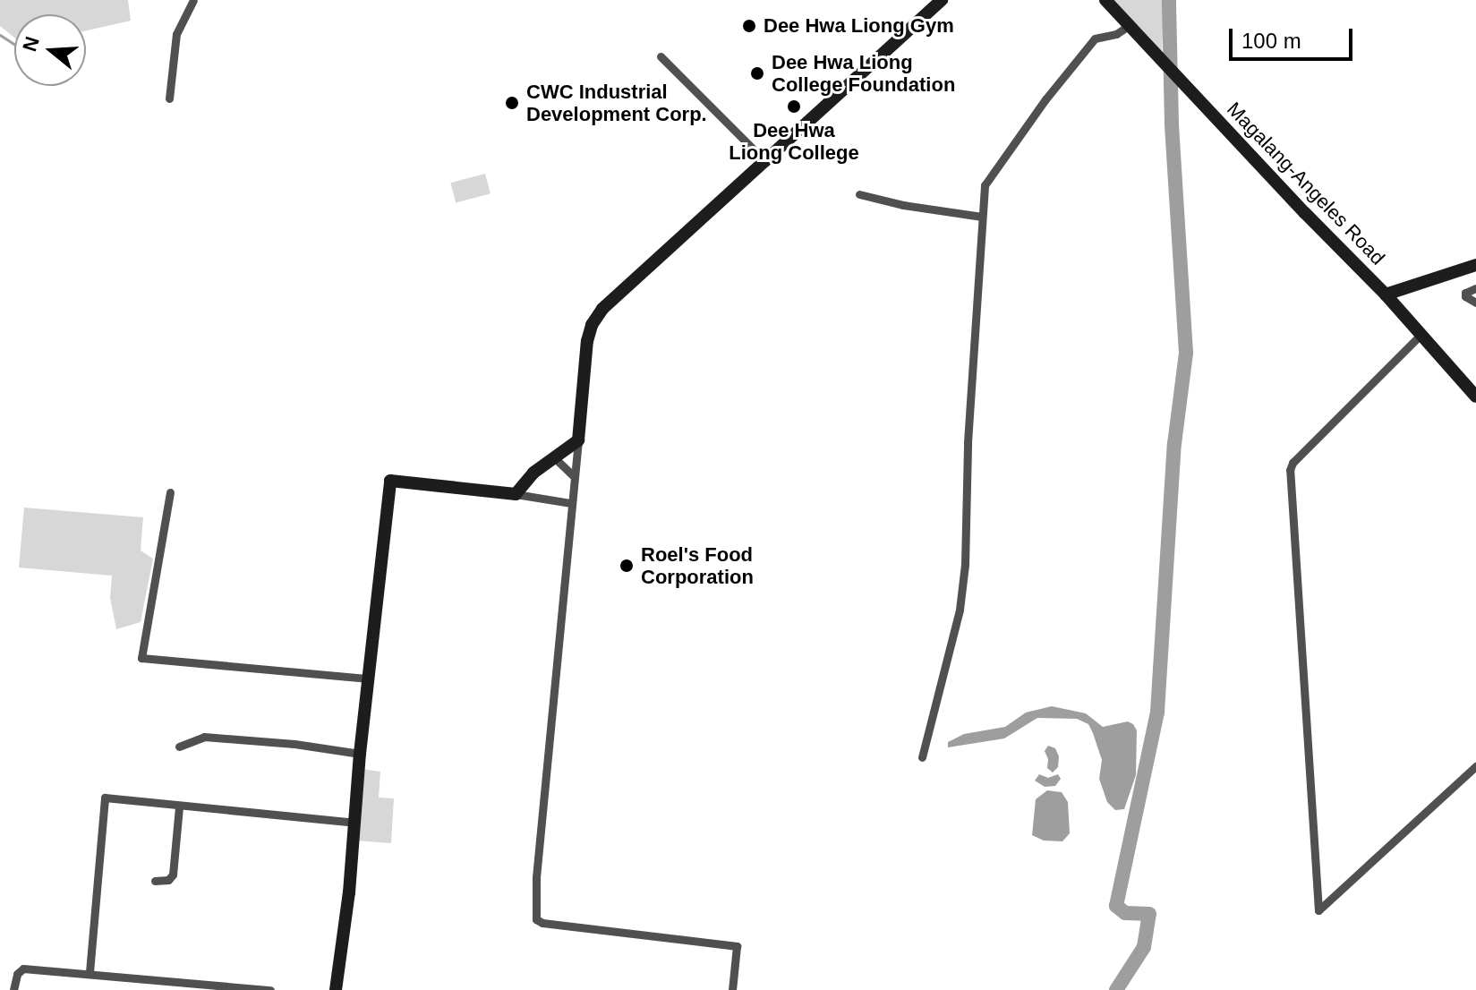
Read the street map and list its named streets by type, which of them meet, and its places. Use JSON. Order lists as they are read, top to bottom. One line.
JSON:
{"streets":{"street":["Magalang-Angeles Road"]},"places":["Dee Hwa Liong Gym","Dee Hwa Liong College Foundation","CWC Industrial Development Corp.","Dee Hwa Liong College","Roel's Food Corporation"],"scale_bar":"100 m","north":"left"}
